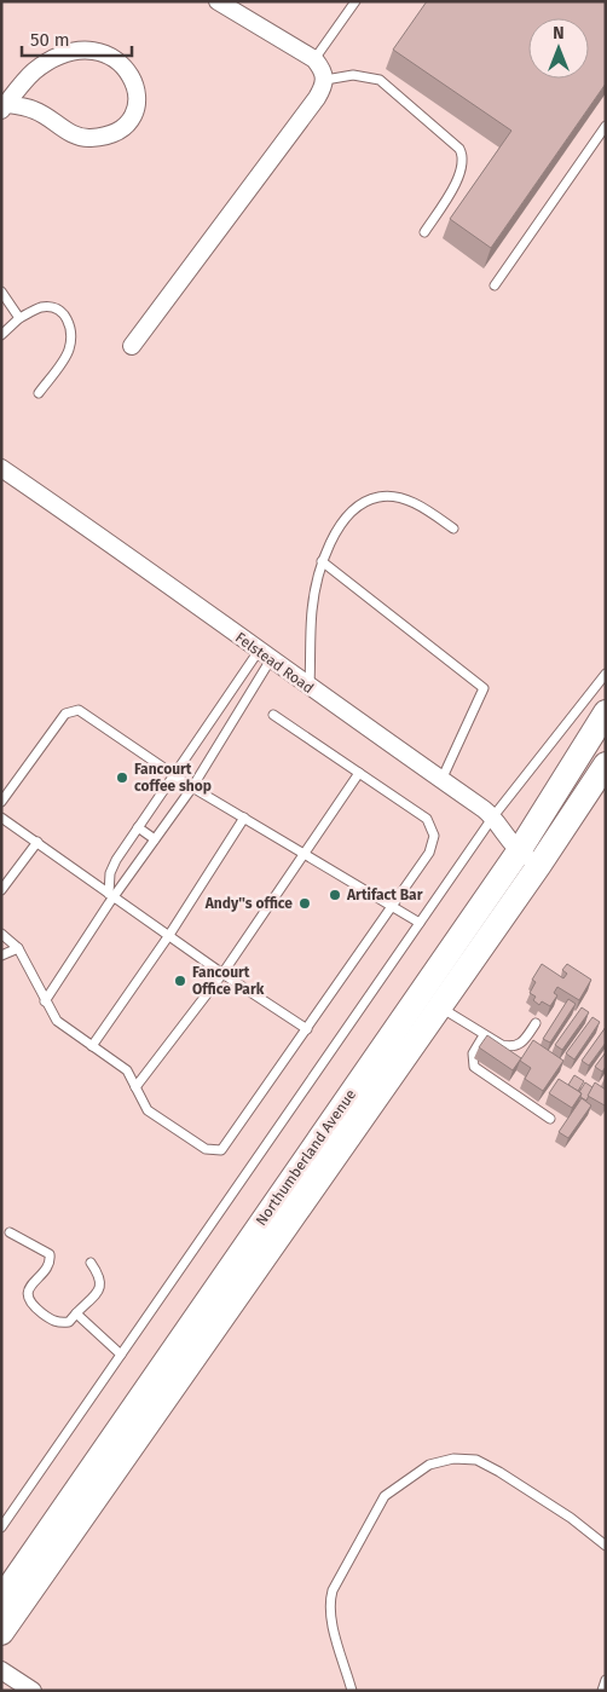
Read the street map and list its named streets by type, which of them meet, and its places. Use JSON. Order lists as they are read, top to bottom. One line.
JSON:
{"streets":{"main road":["Northumberland Avenue"],"street":["Felstead Road"]},"crossings":[["Felstead Road","Northumberland Avenue"]],"places":["Fancourt coffee shop","Artifact Bar","Andy''s office","Fancourt Office Park"],"scale_bar":"50 m","north":"top"}
